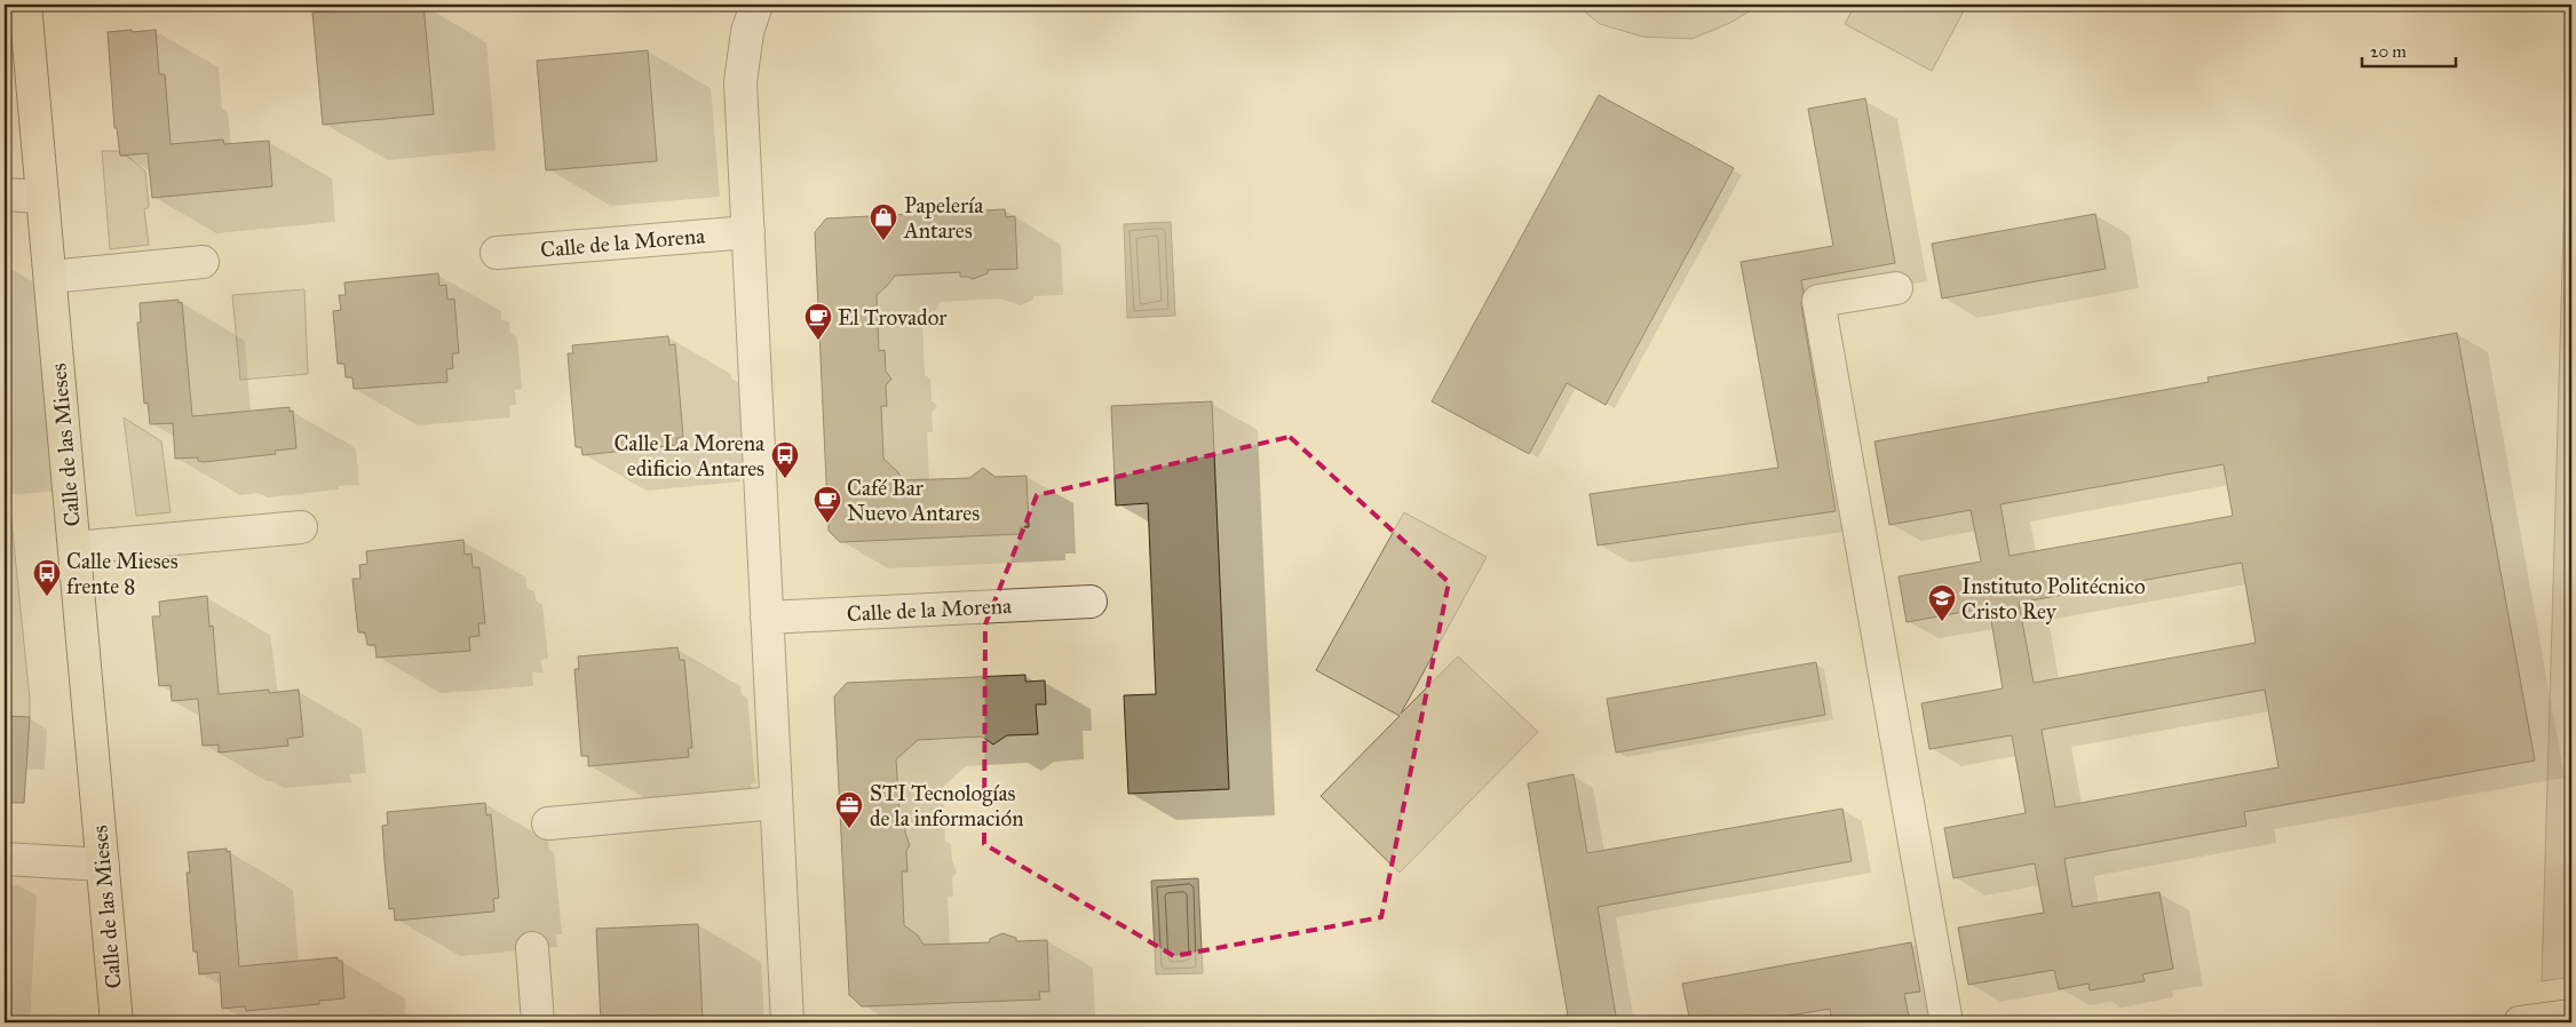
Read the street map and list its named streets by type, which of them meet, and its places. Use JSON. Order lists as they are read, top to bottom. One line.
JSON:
{"streets":{"main road":["Calle de las Mieses"],"street":["Calle de la Morena"]},"places":{"shop":["Papelería Antares"],"cafe":["El Trovador","Café Bar Nuevo Antares"],"bus stop":["Calle La Morena edificio Antares","Calle Mieses frente 8"],"school or university":["Instituto Politécnico Cristo Rey"],"office":["STI Tecnologías de la información"]},"scale_bar":"20 m"}
